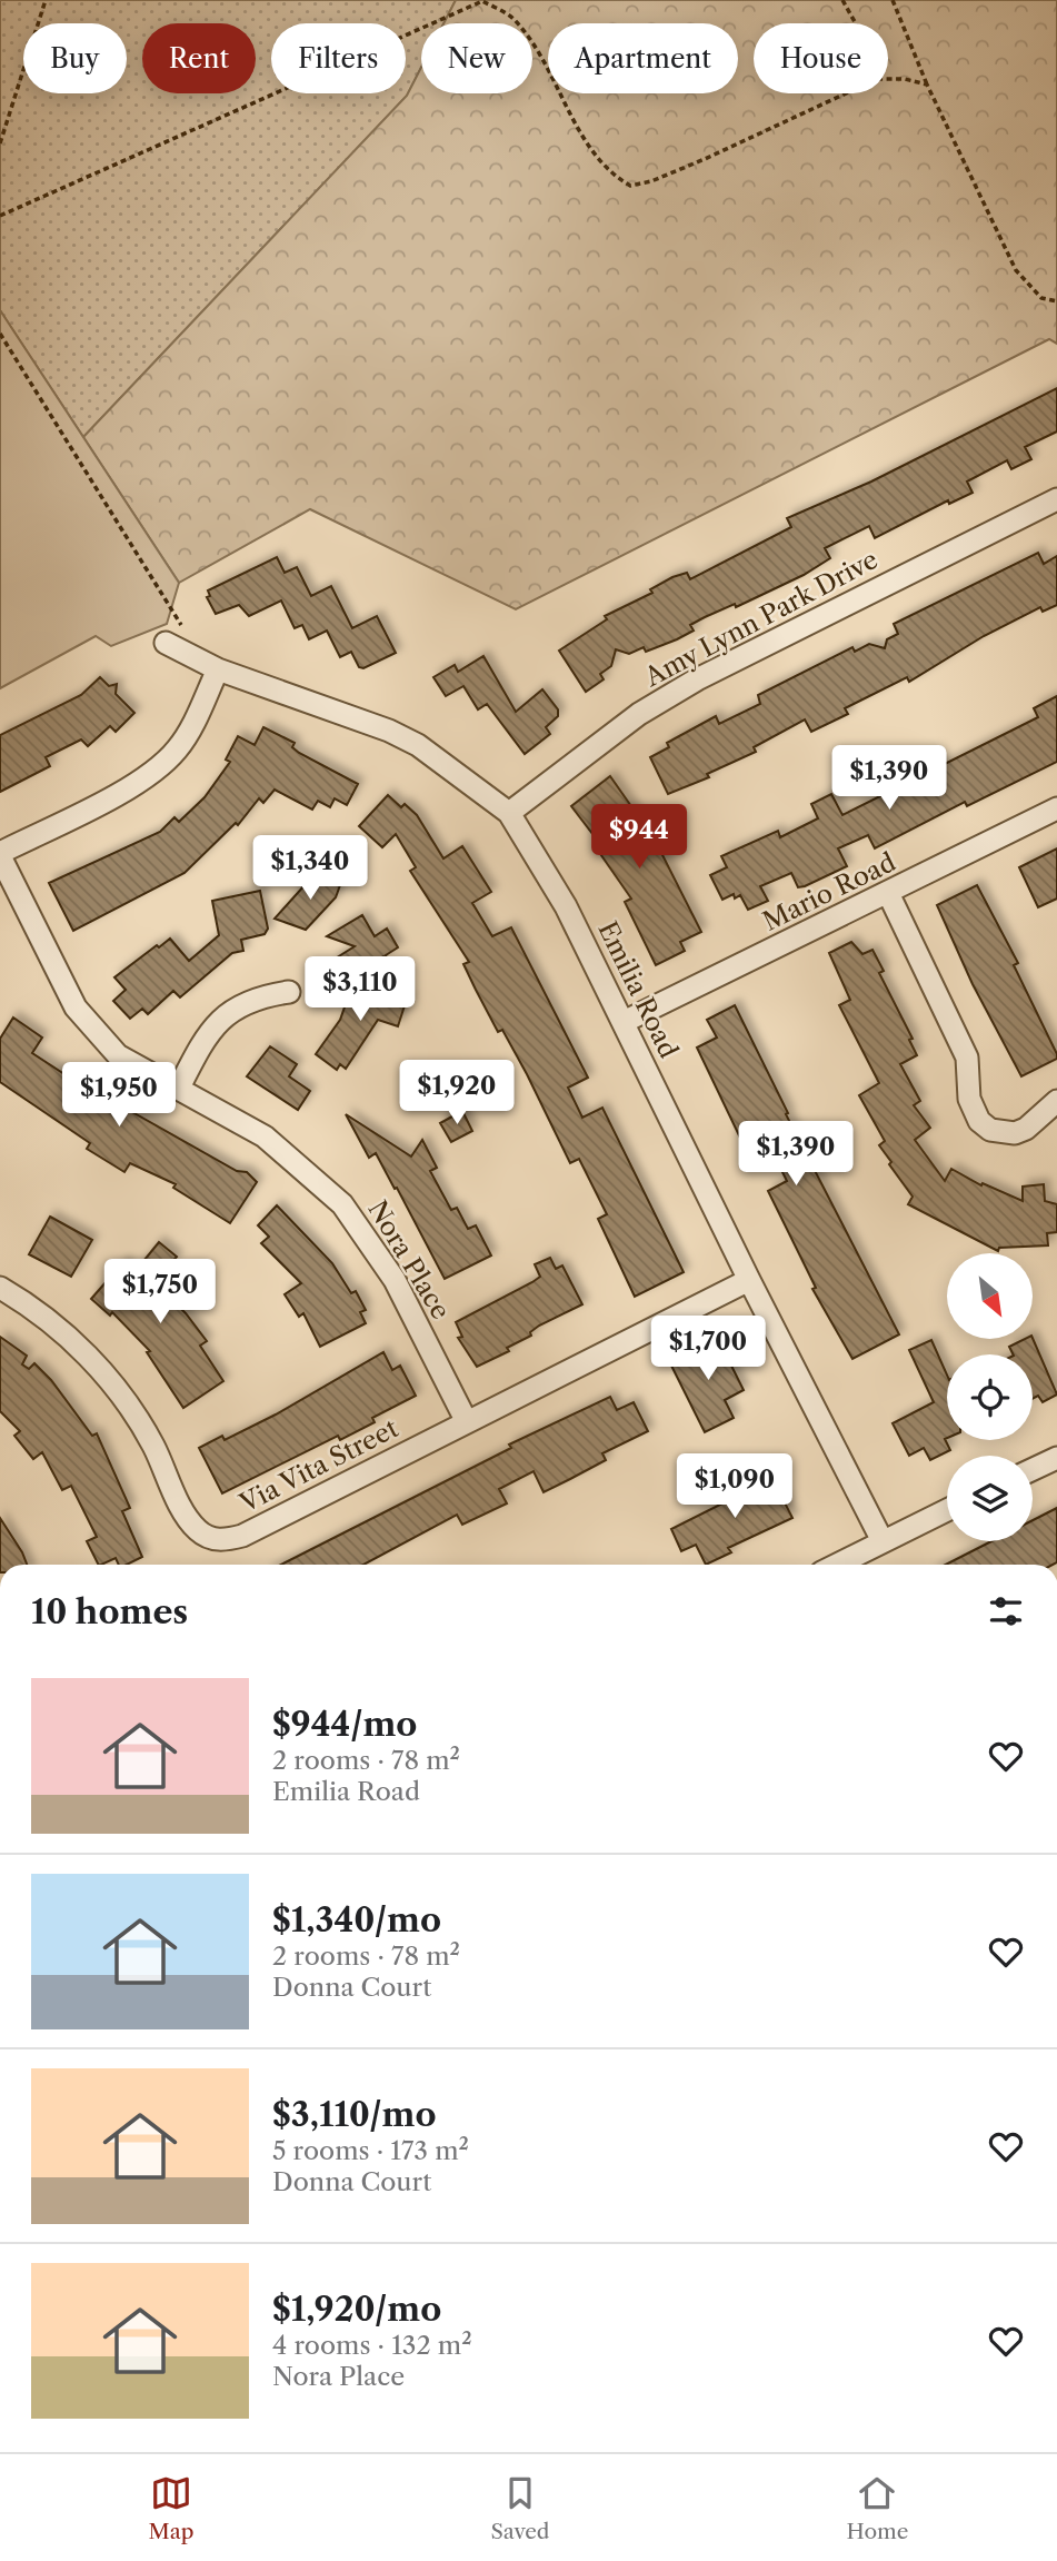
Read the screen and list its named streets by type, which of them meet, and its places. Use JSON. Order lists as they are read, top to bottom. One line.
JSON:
{"streets":{"street":["Amy Lynn Park Drive","Mario Road","Emilia Road","Nora Place","Via Vita Street"]},"crossings":[["Amy Lynn Park Drive","Emilia Road"],["Mario Road","Emilia Road"],["Emilia Road","Via Vita Street"],["Nora Place","Via Vita Street"]],"north":"bottom right","page":{"chip":["Buy","Rent","Filters","New","Apartment","House"],"price":["$1,390","$944","$1,340","$3,110","$1,920","$1,950","$1,390","$1,750","$1,700","$1,090"],"heading":"10 homes","list":[{"name":"$944/mo","note":"2 rooms · 78 m² · Emilia Road"},{"name":"$1,340/mo","note":"2 rooms · 78 m² · Donna Court"},{"name":"$3,110/mo","note":"5 rooms · 173 m² · Donna Court"},{"name":"$1,920/mo","note":"4 rooms · 132 m² · Nora Place"}],"tabs":["Map","Saved","Home"]}}
